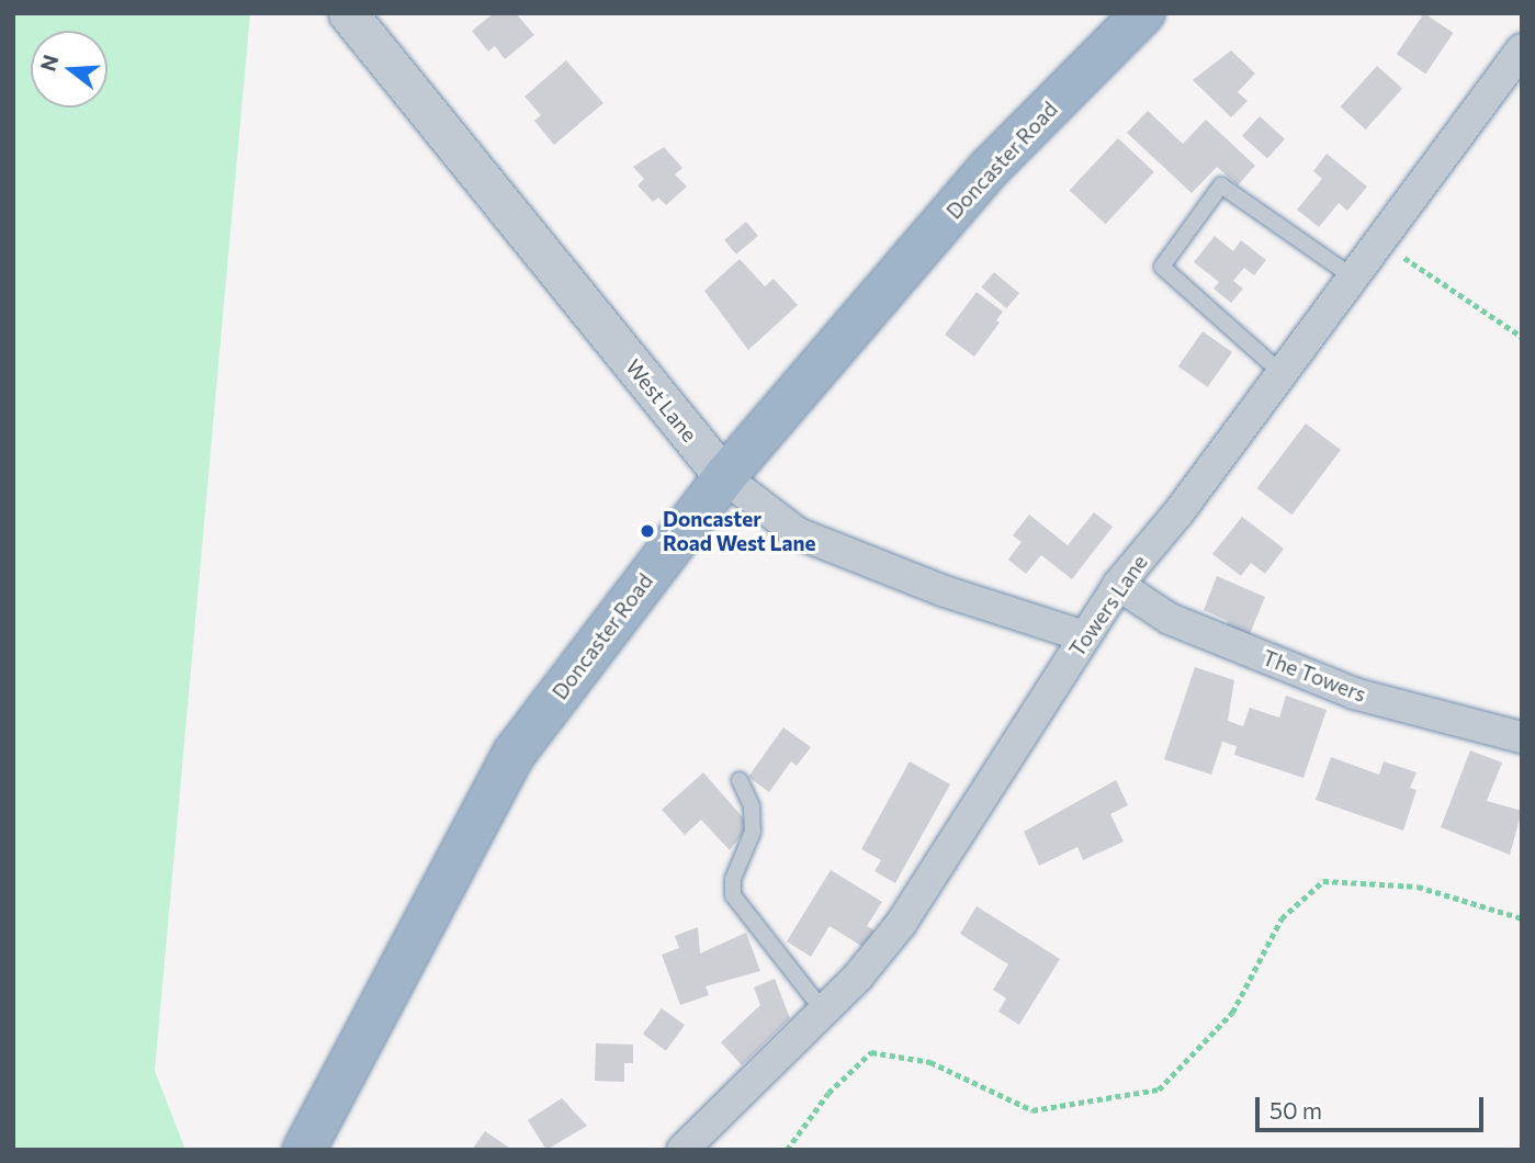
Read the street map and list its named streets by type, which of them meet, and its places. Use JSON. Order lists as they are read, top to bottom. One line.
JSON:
{"streets":{"highway":["Doncaster Road"],"street":["West Lane","Towers Lane","The Towers"]},"crossings":[["Doncaster Road","West Lane"],["West Lane","Towers Lane"],["Towers Lane","The Towers"]],"places":["Doncaster Road West Lane"],"scale_bar":"50 m","north":"left"}
